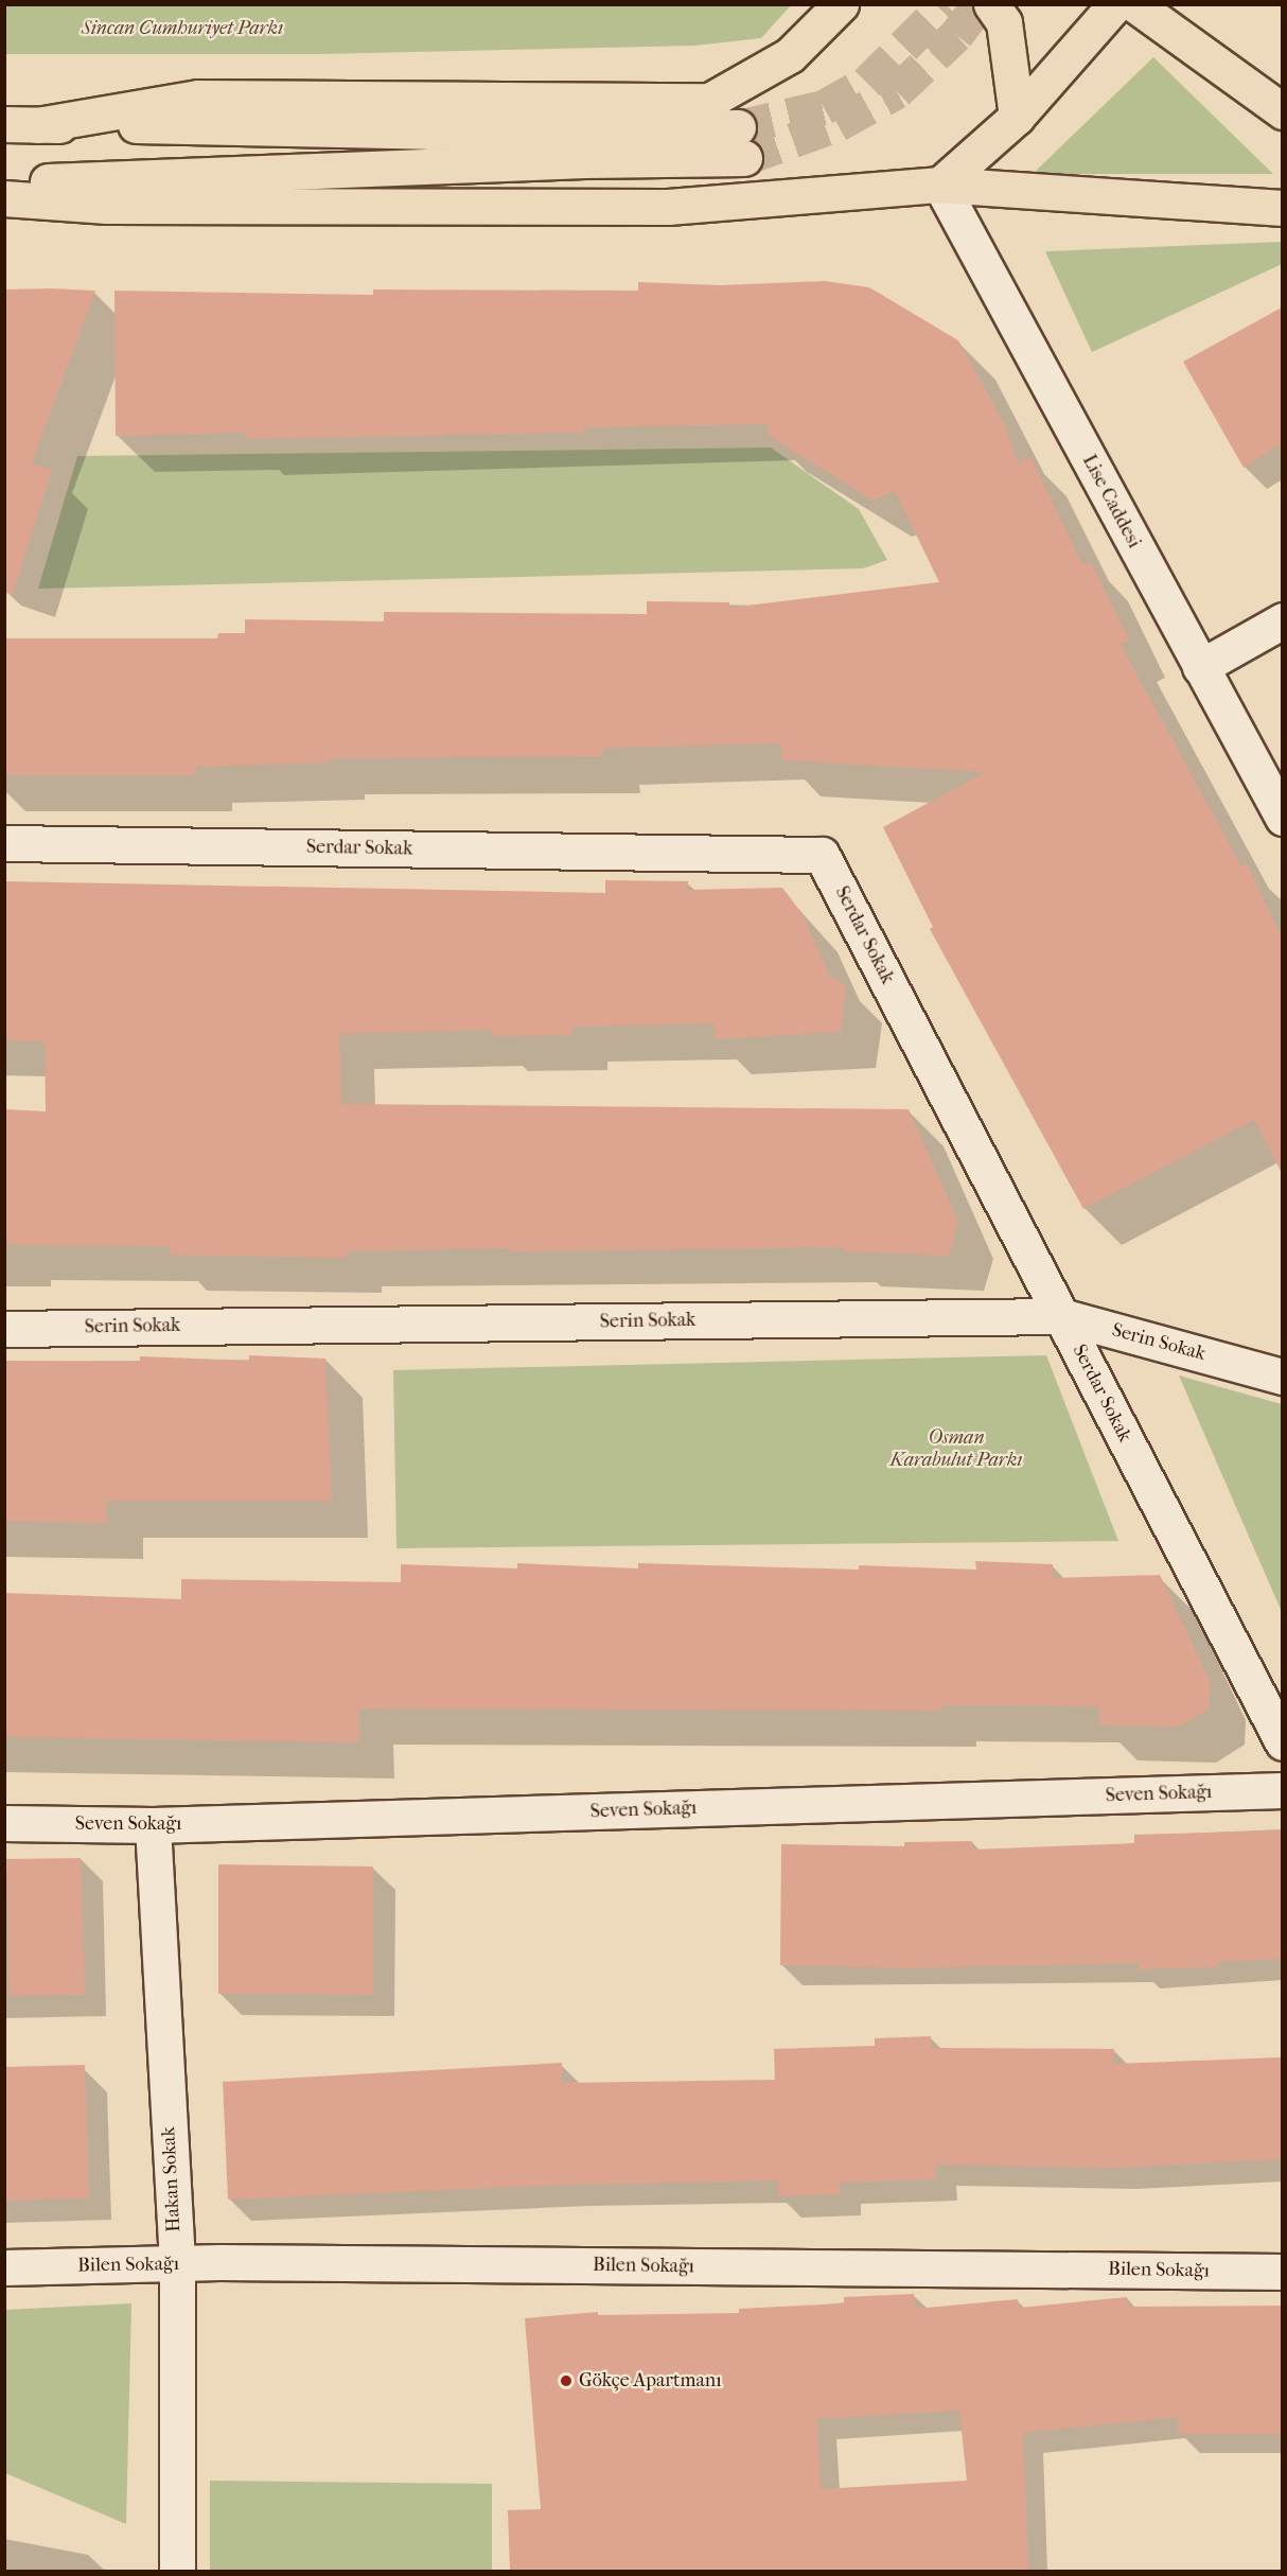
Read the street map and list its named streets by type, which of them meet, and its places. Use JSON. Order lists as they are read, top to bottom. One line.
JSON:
{"streets":{"street":["Lise Caddesi","Serdar Sokak","Serin Sokak","Seven Sokağı","Hakan Sokak","Bilen Sokağı"]},"crossings":[["Serdar Sokak","Serin Sokak"],["Seven Sokağı","Hakan Sokak"],["Hakan Sokak","Bilen Sokağı"]],"parks":["Sincan Cumhuriyet Parkı","Osman Karabulut Parkı"],"places":["Gökçe Apartmanı"]}
